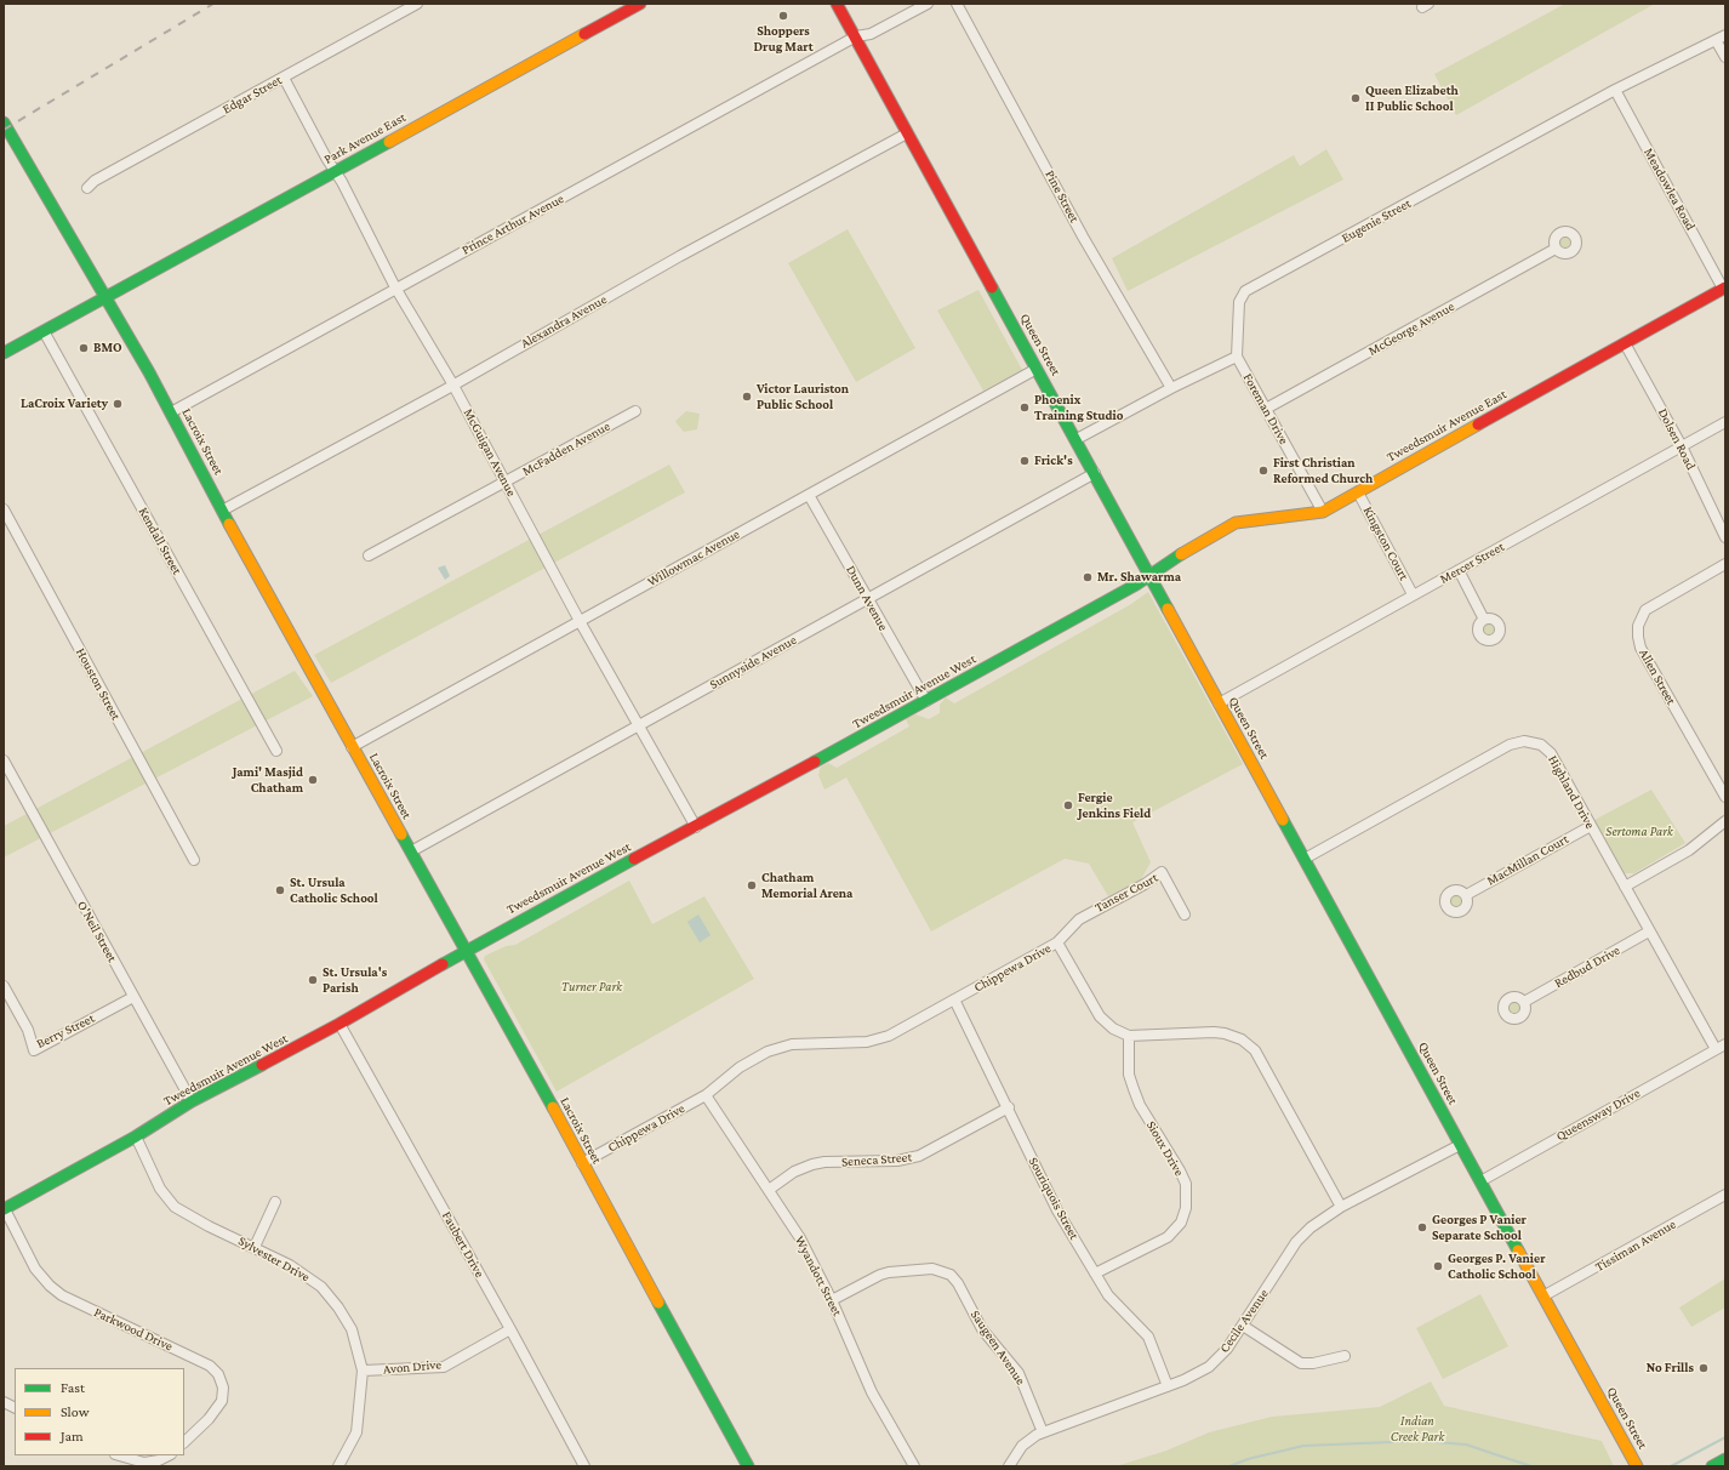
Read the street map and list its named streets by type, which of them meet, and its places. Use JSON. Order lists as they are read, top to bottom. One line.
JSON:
{"streets":{"street":["Edgar Street","Park Avenue East","Meadowlea Road","Pine Street","Eugenie Street","Prince Arthur Avenue","Alexandra Avenue","McGeorge Avenue","Queen Street","Foreman Drive","Tweedsmuir Avenue East","Dolsen Road","Lacroix Street","McFadden Avenue","McGuigan Avenue","Kendall Street","Kingston Court","Willowmac Avenue","Mercer Street","Dunn Avenue","Sunnyside Avenue","Allen Street","Houston Street","Tweedsmuir Avenue West","Highland Drive","MacMillan Court","Tanser Court","O'Neil Street","Redbud Drive","Chippewa Drive","Berry Street","Queensway Drive","Sioux Drive","Seneca Street","Souriquois Street","Faubert Drive","Tissiman Avenue","Sylvester Drive","Wyandott Street","Cecile Avenue","Parkwood Drive","Saugeen Avenue","Avon Drive"]},"crossings":[["Edgar Street","McGuigan Avenue"],["Park Avenue East","Lacroix Street"],["Park Avenue East","McGuigan Avenue"],["Park Avenue East","Kendall Street"],["Meadowlea Road","Eugenie Street"],["Meadowlea Road","Tweedsmuir Avenue East"],["Eugenie Street","Foreman Drive"],["Prince Arthur Avenue","Queen Street"],["Prince Arthur Avenue","Lacroix Street"],["Prince Arthur Avenue","McGuigan Avenue"],["Alexandra Avenue","Queen Street"],["Alexandra Avenue","Lacroix Street"],["Alexandra Avenue","McGuigan Avenue"],["McGeorge Avenue","Foreman Drive"],["Queen Street","Tweedsmuir Avenue East"],["Queen Street","Willowmac Avenue"],["Queen Street","Mercer Street"],["Queen Street","Sunnyside Avenue"],["Queen Street","Tweedsmuir Avenue West"],["Queen Street","Highland Drive"],["Queen Street","Queensway Drive"],["Queen Street","Tissiman Avenue"],["Queen Street","Cecile Avenue"],["Foreman Drive","Tweedsmuir Avenue East"],["Tweedsmuir Avenue East","Dolsen Road"],["Tweedsmuir Avenue East","Kingston Court"],["Tweedsmuir Avenue East","Tweedsmuir Avenue West"],["Dolsen Road","Mercer Street"],["Lacroix Street","Willowmac Avenue"],["Lacroix Street","Sunnyside Avenue"],["Lacroix Street","Tweedsmuir Avenue West"],["Lacroix Street","Chippewa Drive"],["McFadden Avenue","McGuigan Avenue"],["McGuigan Avenue","Willowmac Avenue"],["McGuigan Avenue","Sunnyside Avenue"],["McGuigan Avenue","Tweedsmuir Avenue West"],["Kingston Court","Mercer Street"],["Willowmac Avenue","Dunn Avenue"],["Dunn Avenue","Sunnyside Avenue"],["Dunn Avenue","Tweedsmuir Avenue West"],["Tweedsmuir Avenue West","O'Neil Street"],["Tweedsmuir Avenue West","Faubert Drive"],["Tweedsmuir Avenue West","Sylvester Drive"],["Tweedsmuir Avenue West","Parkwood Drive"],["Highland Drive","MacMillan Court"],["Highland Drive","Redbud Drive"],["Highland Drive","Queensway Drive"],["Tanser Court","Chippewa Drive"],["O'Neil Street","Berry Street"],["Chippewa Drive","Sioux Drive"],["Chippewa Drive","Souriquois Street"],["Chippewa Drive","Wyandott Street"],["Sioux Drive","Souriquois Street"],["Seneca Street","Souriquois Street"],["Seneca Street","Wyandott Street"],["Souriquois Street","Cecile Avenue"],["Faubert Drive","Avon Drive"],["Sylvester Drive","Avon Drive"],["Wyandott Street","Saugeen Avenue"],["Cecile Avenue","Saugeen Avenue"]],"parks":["Sertoma Park","Turner Park","Indian Creek Park"],"places":["Shoppers Drug Mart","Queen Elizabeth II Public School","BMO","Victor Lauriston Public School","LaCroix Variety","Phoenix Training Studio","Frick's","First Christian Reformed Church","Mr. Shawarma","Jami' Masjid Chatham","Fergie Jenkins Field","Chatham Memorial Arena","St. Ursula Catholic School","St. Ursula's Parish","Georges P Vanier Separate School","Georges P. Vanier Catholic School","No Frills"],"legend":["Fast","Slow","Jam"]}
